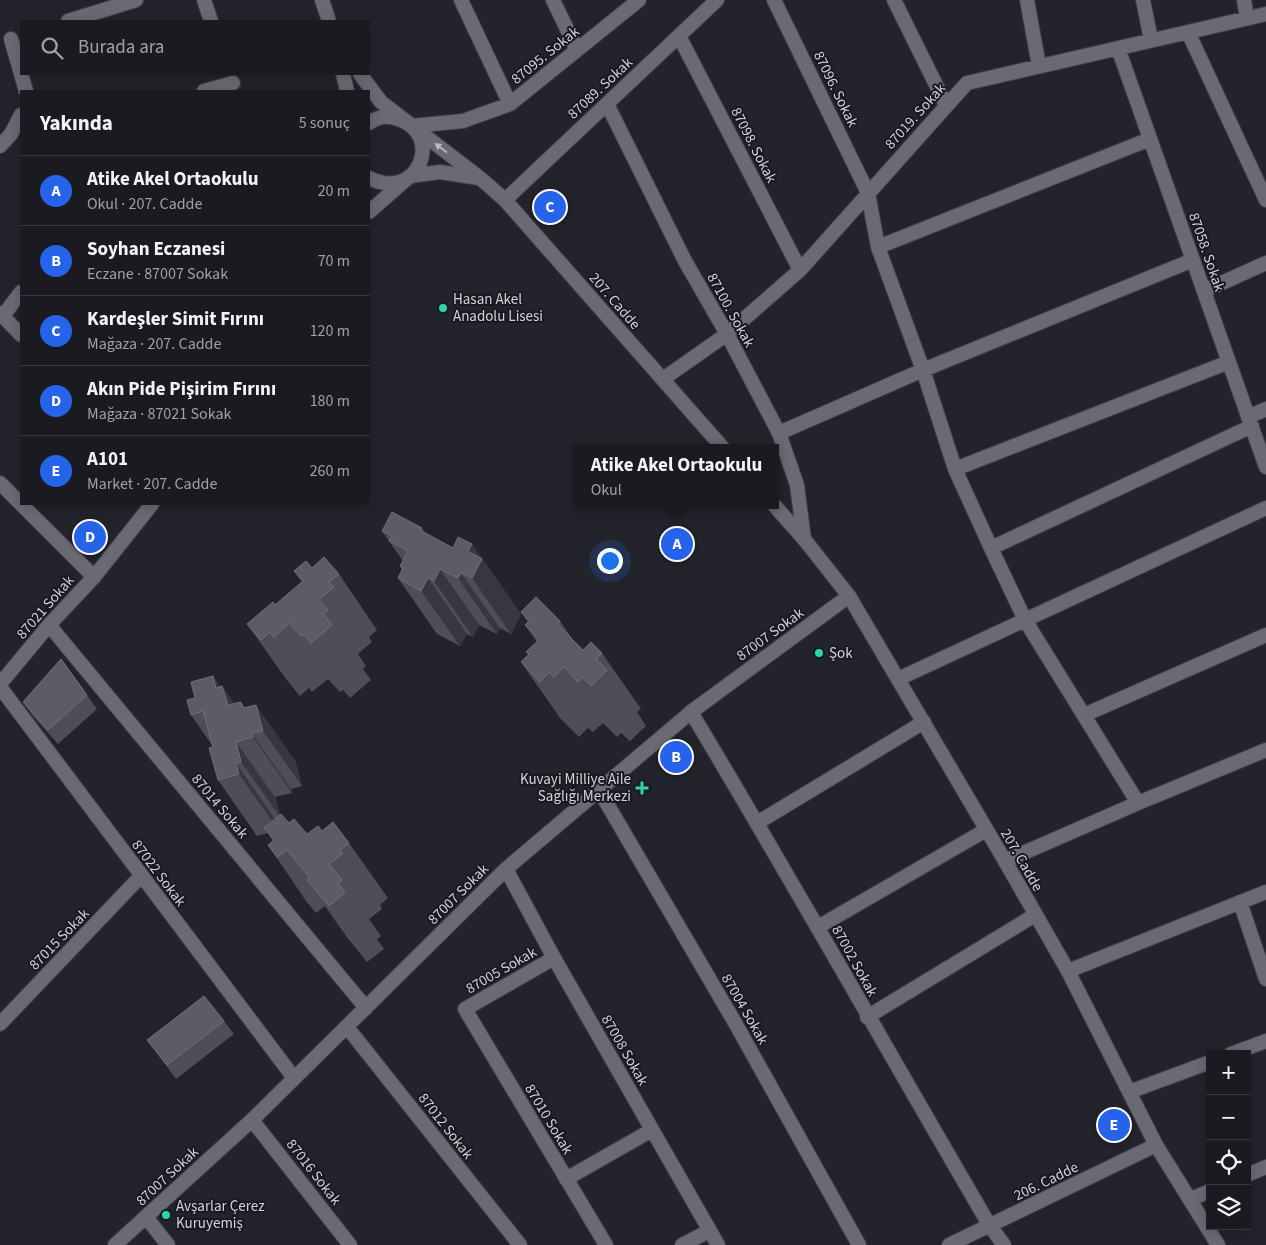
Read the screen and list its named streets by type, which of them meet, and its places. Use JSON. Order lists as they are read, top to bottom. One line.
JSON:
{"streets":{"street":["87095. Sokak","87089. Sokak","87096. Sokak","87019. Sokak","87098. Sokak","87058. Sokak","207. Cadde","87100. Sokak","87021 Sokak","87007 Sokak","87014 Sokak","87022 Sokak","87015 Sokak","87002 Sokak","87005 Sokak","87004 Sokak","87008 Sokak","87010 Sokak","87012 Sokak","87016 Sokak","206. Cadde"]},"crossings":[["87095. Sokak","207. Cadde"],["87089. Sokak","87098. Sokak"],["87089. Sokak","207. Cadde"],["87089. Sokak","87100. Sokak"],["87096. Sokak","87019. Sokak"],["87019. Sokak","87098. Sokak"],["87019. Sokak","87058. Sokak"],["87019. Sokak","207. Cadde"],["87019. Sokak","87100. Sokak"],["207. Cadde","87100. Sokak"],["207. Cadde","87007 Sokak"],["207. Cadde","206. Cadde"],["87021 Sokak","87014 Sokak"],["87021 Sokak","87022 Sokak"],["87007 Sokak","87014 Sokak"],["87007 Sokak","87022 Sokak"],["87007 Sokak","87002 Sokak"],["87007 Sokak","87004 Sokak"],["87007 Sokak","87008 Sokak"],["87007 Sokak","87012 Sokak"],["87007 Sokak","87016 Sokak"],["87022 Sokak","87015 Sokak"],["87002 Sokak","206. Cadde"],["87005 Sokak","87008 Sokak"],["87005 Sokak","87010 Sokak"]],"places":{"other":["Hasan Akel Anadolu Lisesi","Şok","Avşarlar Çerez Kuruyemiş"],"health":["Kuvayi Milliye Aile Sağlığı Merkezi"]},"page":{"search":"Burada ara","heading":["Yakında","5 sonuç"],"list":[{"mark":"A","name":"Atike Akel Ortaokulu","note":"Okul · 207. Cadde","value":"20 m"},{"mark":"B","name":"Soyhan Eczanesi","note":"Eczane · 87007 Sokak","value":"70 m"},{"mark":"C","name":"Kardeşler Simit Fırını","note":"Mağaza · 207. Cadde","value":"120 m"},{"mark":"D","name":"Akın Pide Pişirim Fırını","note":"Mağaza · 87021 Sokak","value":"180 m"},{"mark":"E","name":"A101","note":"Market · 207. Cadde","value":"260 m"}],"pins":["C","D","A","B","E"],"popup":["Atike Akel Ortaokulu","Okul"],"map_buttons":["+","−"]}}
